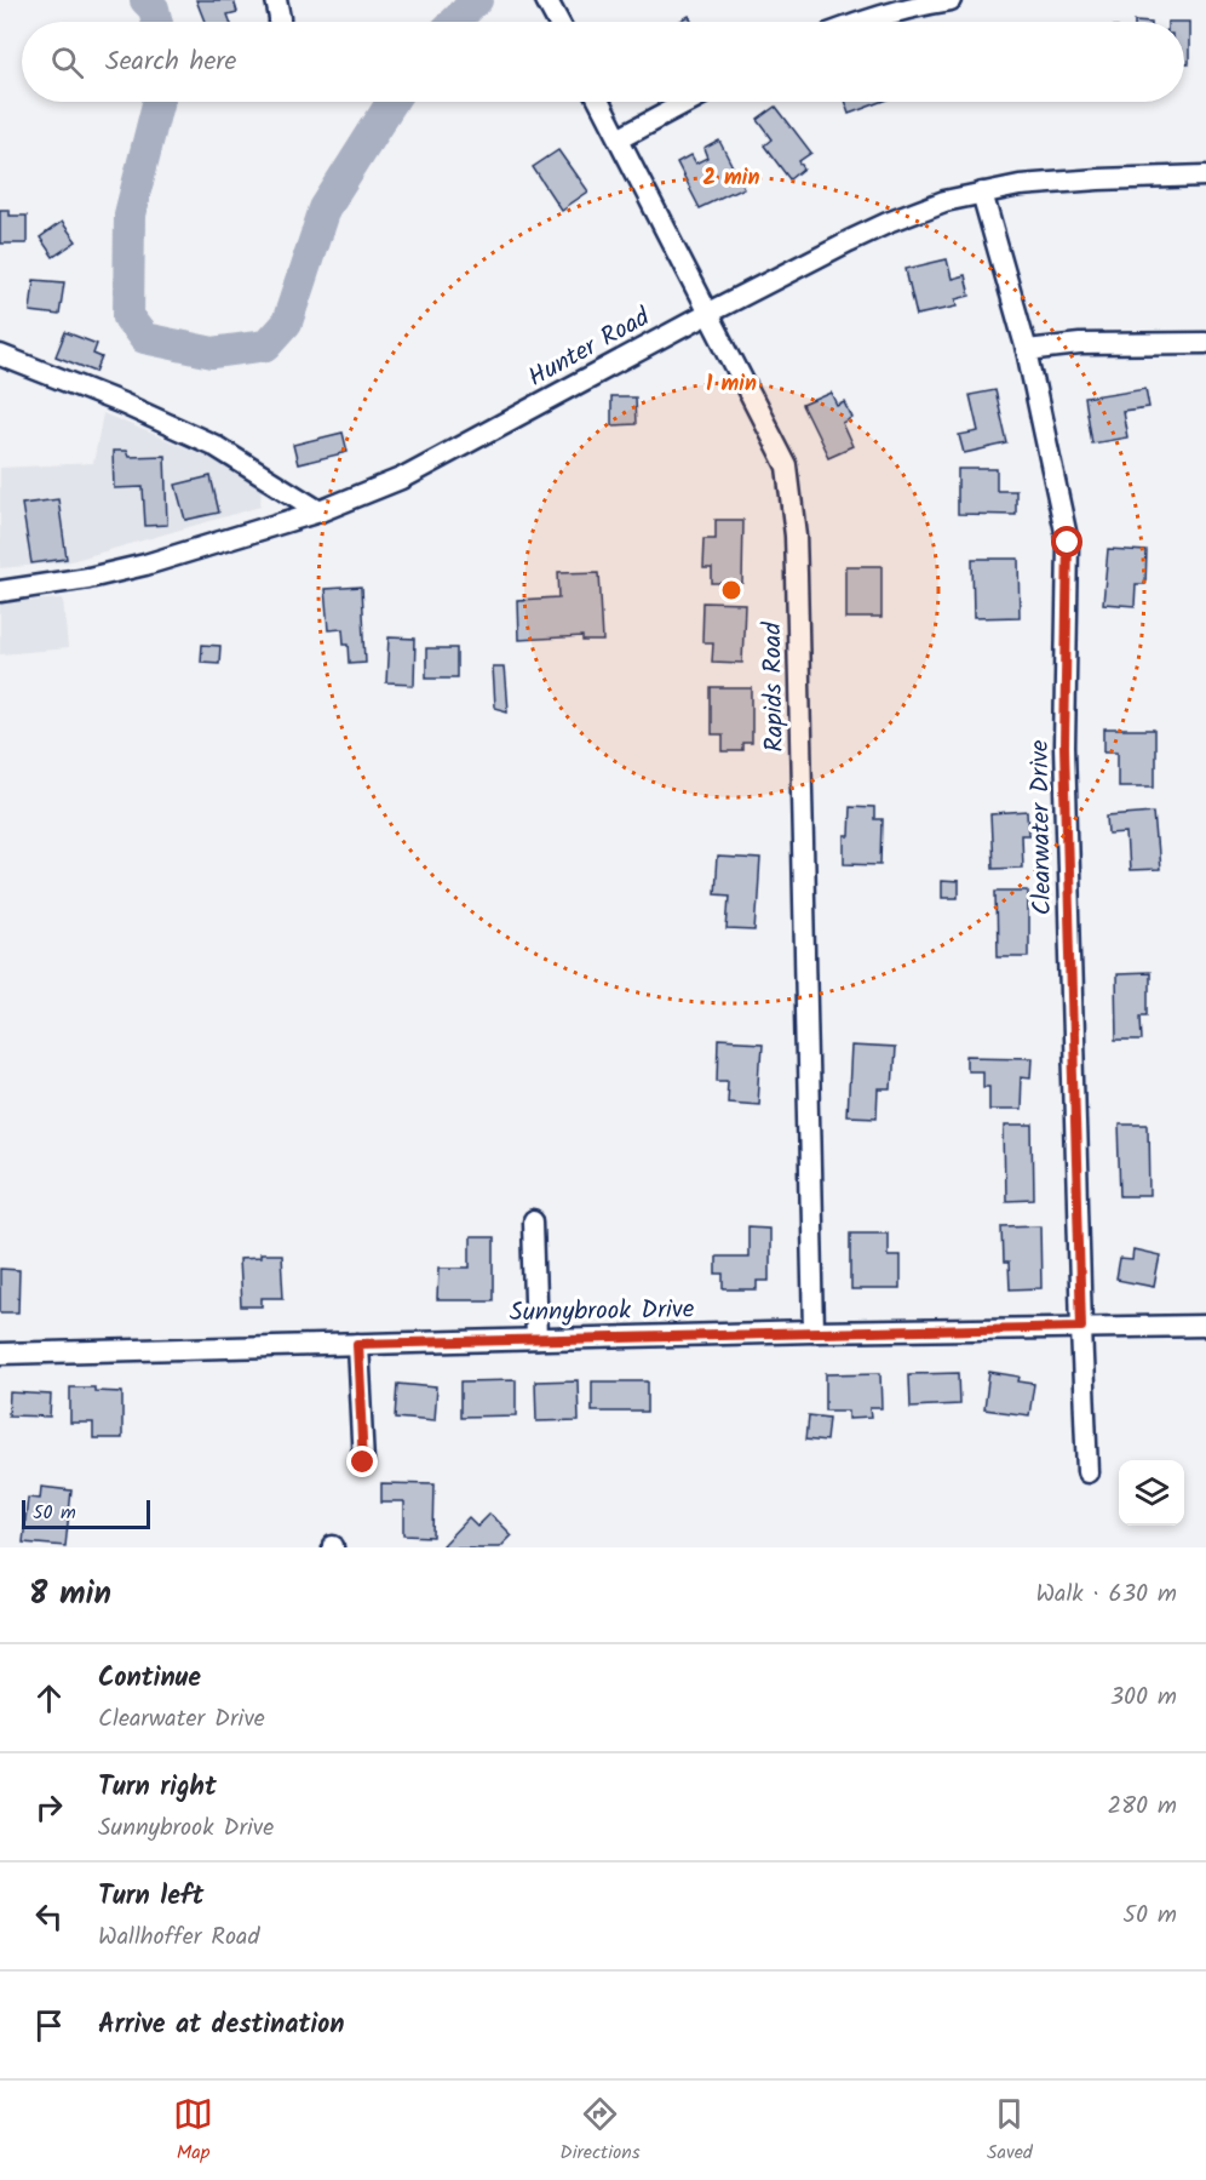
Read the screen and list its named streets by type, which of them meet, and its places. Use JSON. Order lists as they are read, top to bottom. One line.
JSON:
{"streets":{"street":["Hunter Road","Rapids Road","Clearwater Drive","Sunnybrook Drive"]},"crossings":[["Hunter Road","Rapids Road"],["Hunter Road","Clearwater Drive"],["Rapids Road","Sunnybrook Drive"],["Clearwater Drive","Sunnybrook Drive"]],"scale_bar":"50 m","page":{"search":"Search here","scale":"50 m","heading":["8 min","Walk · 630 m"],"list":[["Continue","Clearwater Drive","300 m"],["Turn right","Sunnybrook Drive","280 m"],["Turn left","Wallhoffer Road","50 m"],"Arrive at destination"],"nav":["Map","Directions","Saved"]},"rings":["2 min","1 min"]}
